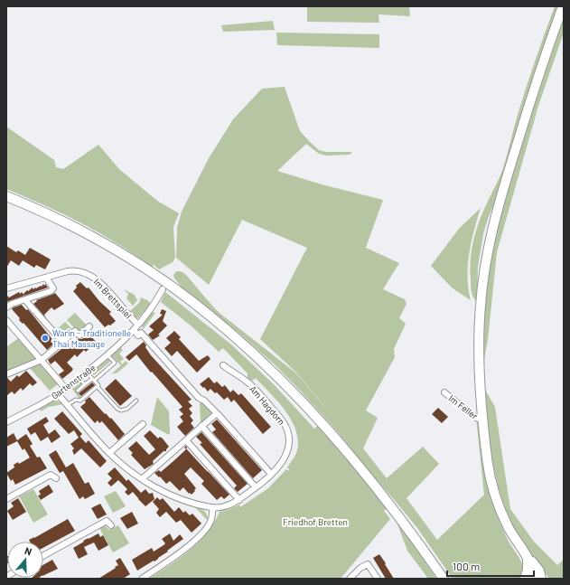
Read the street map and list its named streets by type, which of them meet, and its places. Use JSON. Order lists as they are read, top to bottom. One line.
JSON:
{"streets":{"street":["Im Brettspiel","Gartenstraße","Am Hagdorn","Im Feller"]},"crossings":[["Im Brettspiel","Gartenstraße"],["Gartenstraße","Am Hagdorn"]],"parks":["Friedhof Bretten"],"places":["Warin - Traditionelle Thai Massage"],"scale_bar":"100 m","north":"top"}
